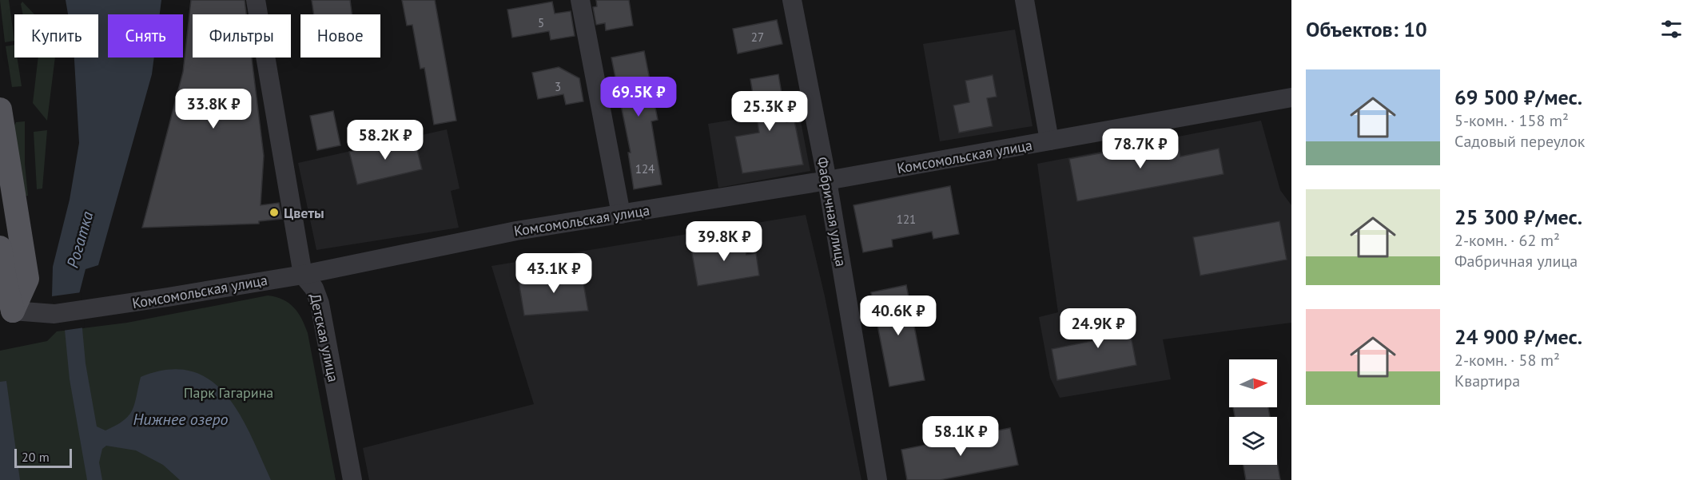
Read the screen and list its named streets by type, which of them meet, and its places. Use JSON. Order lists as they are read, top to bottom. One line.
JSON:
{"streets":{"street":["Комсомольская улица","Фабричная улица","Детская улица"]},"crossings":[["Комсомольская улица","Фабричная улица"],["Комсомольская улица","Детская улица"]],"water":["Рогатка","Нижнее озеро"],"parks":["Парк Гагарина"],"places":["Цветы"],"house_numbers":["5","27","3","124","121"],"scale_bar":"20 m","north":"right","page":{"heading":"Объектов: 10","chip":["Купить","Снять","Фильтры","Новое"],"list":[{"name":"69 500 ₽/мес.","note":"5-комн. · 158 m² · Садовый переулок"},{"name":"25 300 ₽/мес.","note":"2-комн. · 62 m² · Фабричная улица"},{"name":"24 900 ₽/мес.","note":"2-комн. · 58 m² · Квартира"}],"price":["69.5K ₽","33.8K ₽","25.3K ₽","58.2K ₽","78.7K ₽","39.8K ₽","43.1K ₽","40.6K ₽","24.9K ₽","58.1K ₽"],"scale":"20 m"}}
